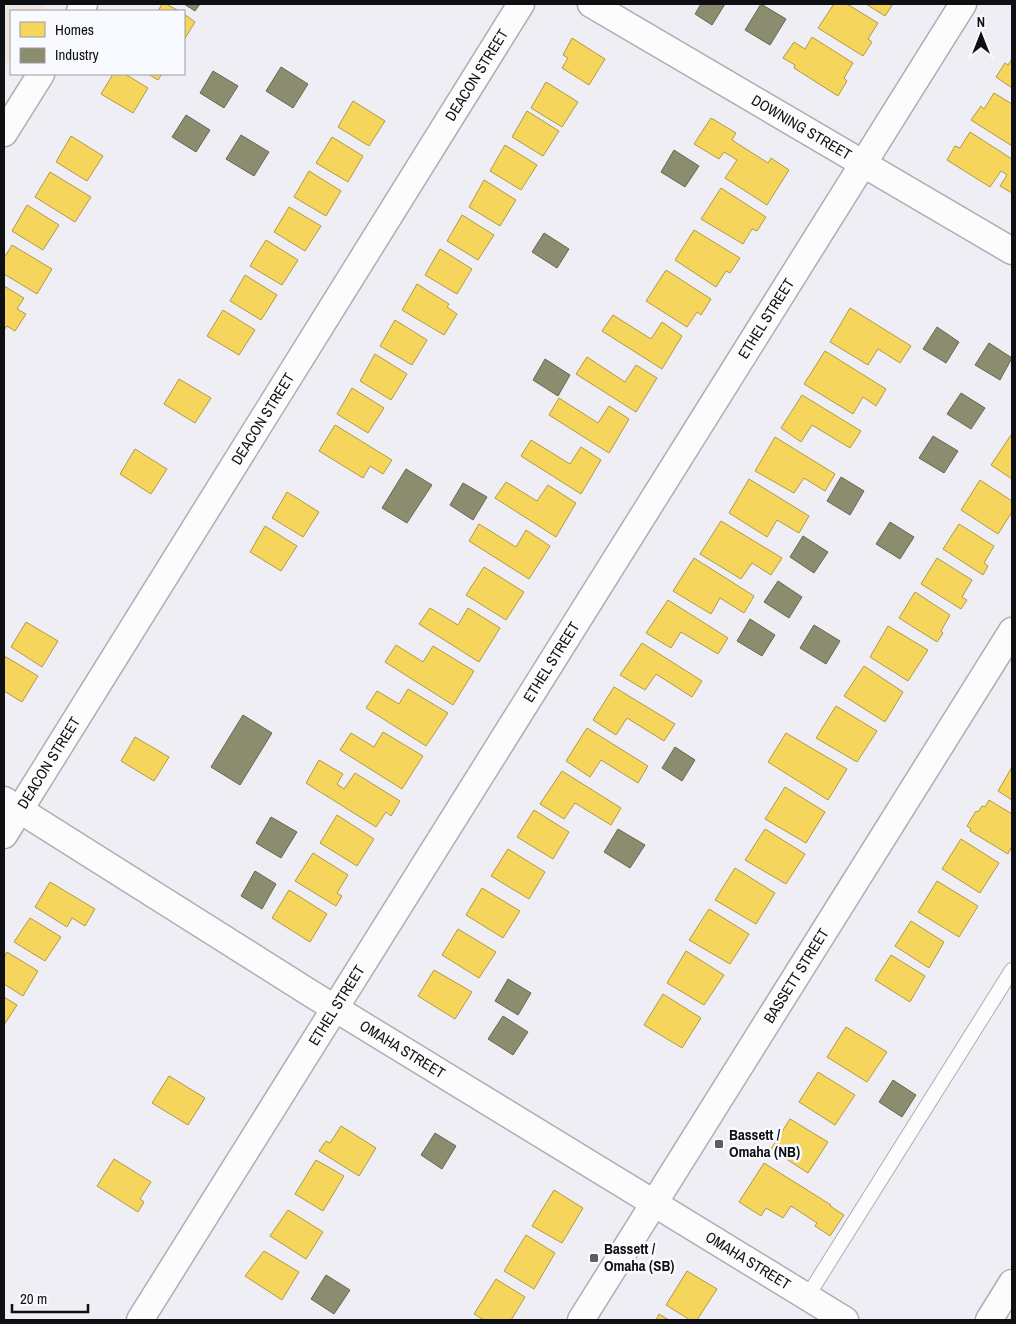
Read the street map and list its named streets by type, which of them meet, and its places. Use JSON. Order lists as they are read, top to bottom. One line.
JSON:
{"streets":{"street":["DEACON STREET","DOWNING STREET","ETHEL STREET","BASSETT STREET","OMAHA STREET"]},"crossings":[["DEACON STREET","OMAHA STREET"],["DOWNING STREET","ETHEL STREET"],["ETHEL STREET","OMAHA STREET"],["BASSETT STREET","OMAHA STREET"]],"places":{"transit":["Bassett / Omaha (NB)","Bassett / Omaha (SB)"]},"legend":["Homes","Industry"],"scale_bar":"20 m","north":"top"}
